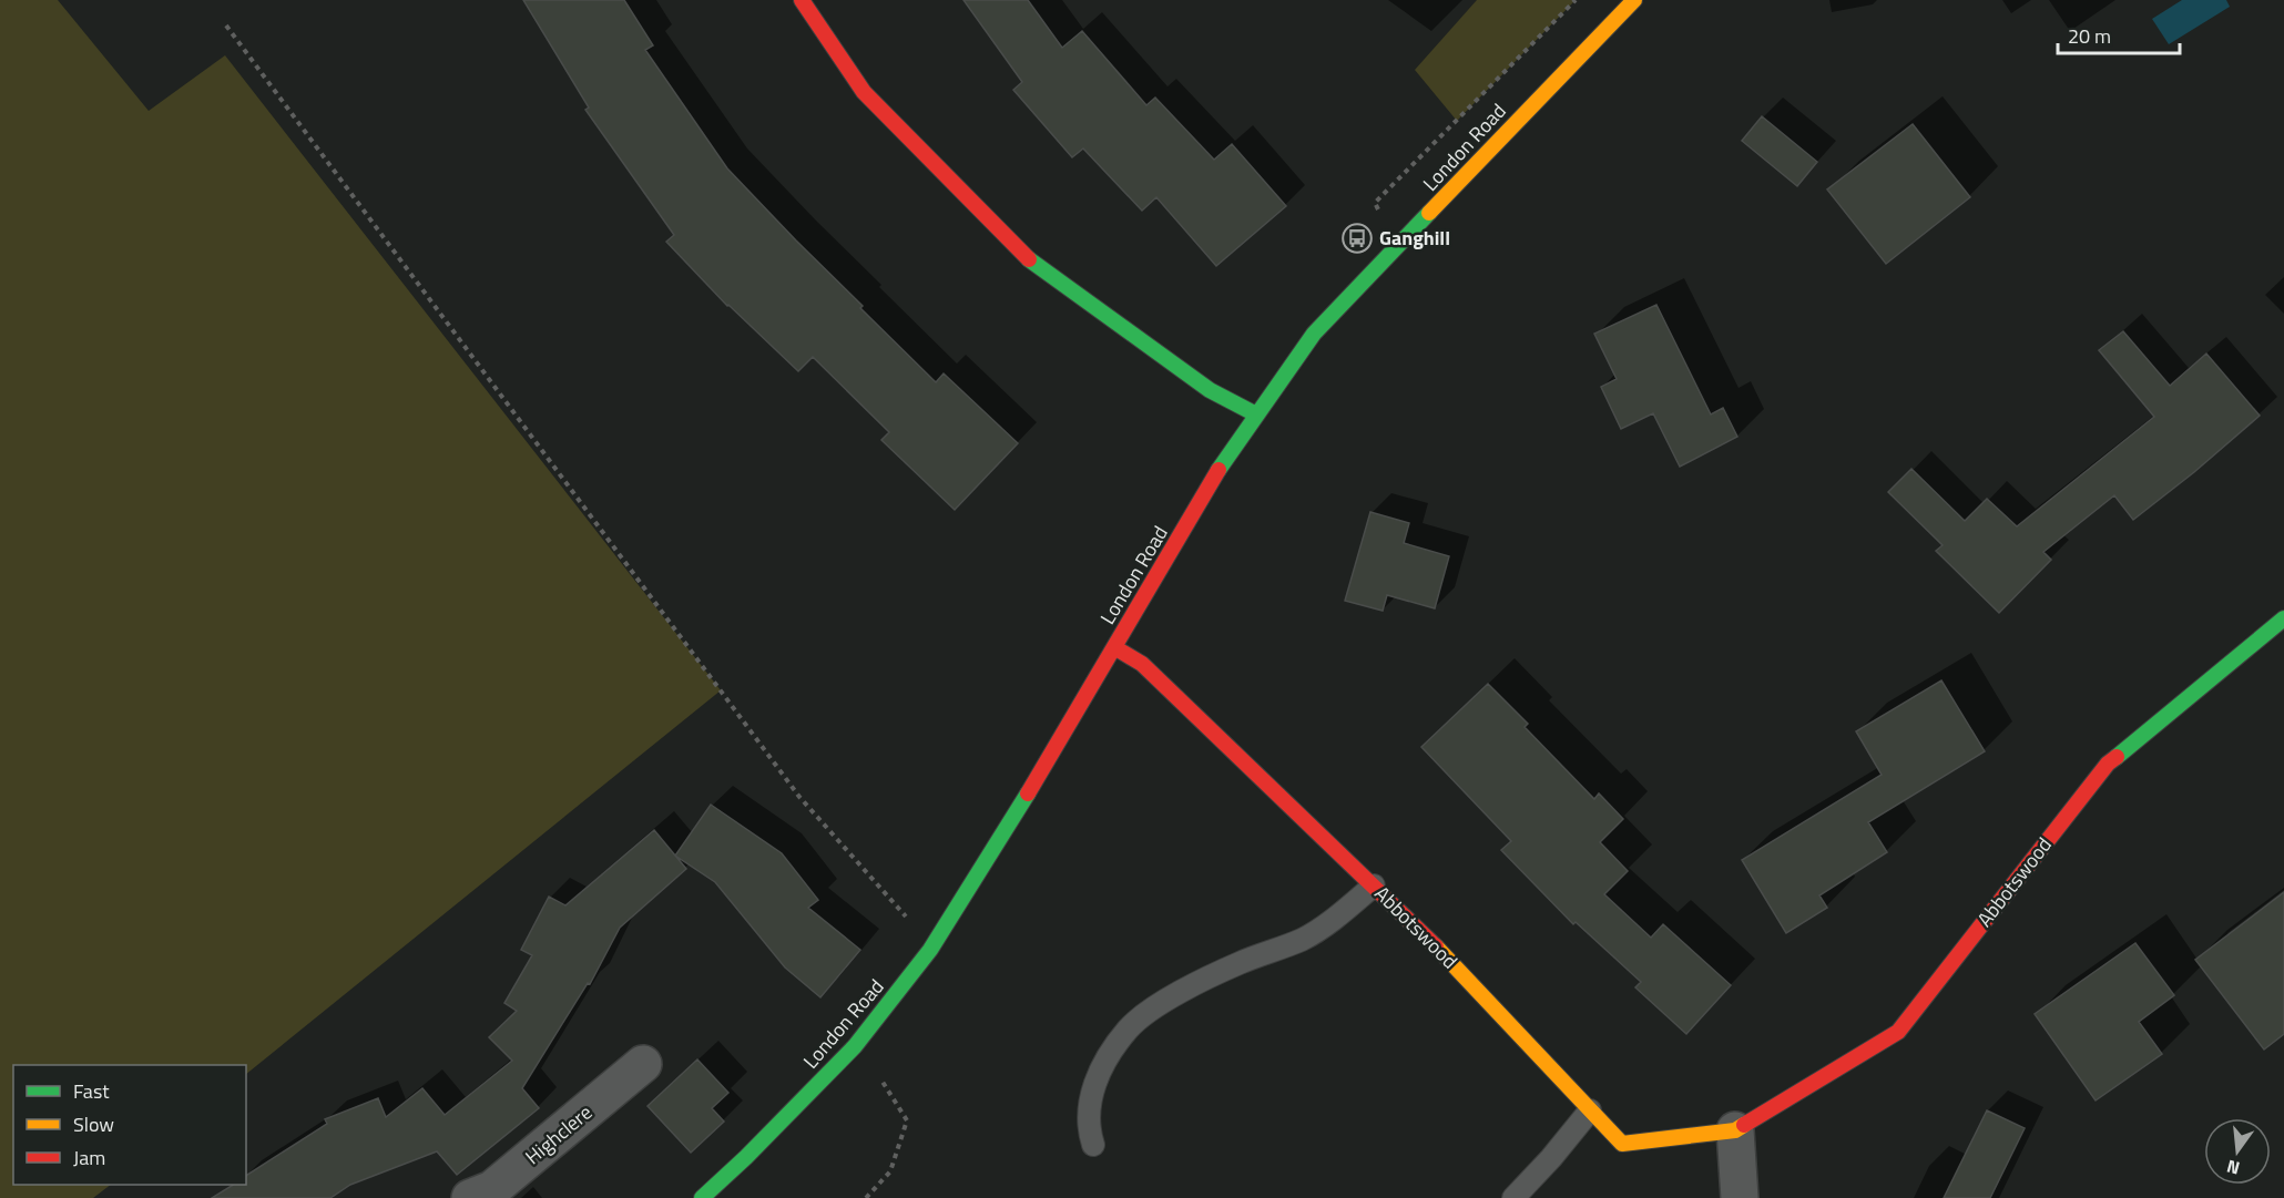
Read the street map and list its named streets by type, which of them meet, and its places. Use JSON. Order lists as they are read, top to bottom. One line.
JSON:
{"streets":{"street":["London Road","Abbotswood","Highclere"]},"crossings":[["London Road","Abbotswood"]],"places":{"bus stop":["Ganghill"]},"legend":["Fast","Slow","Jam"],"scale_bar":"20 m","north":"bottom"}
